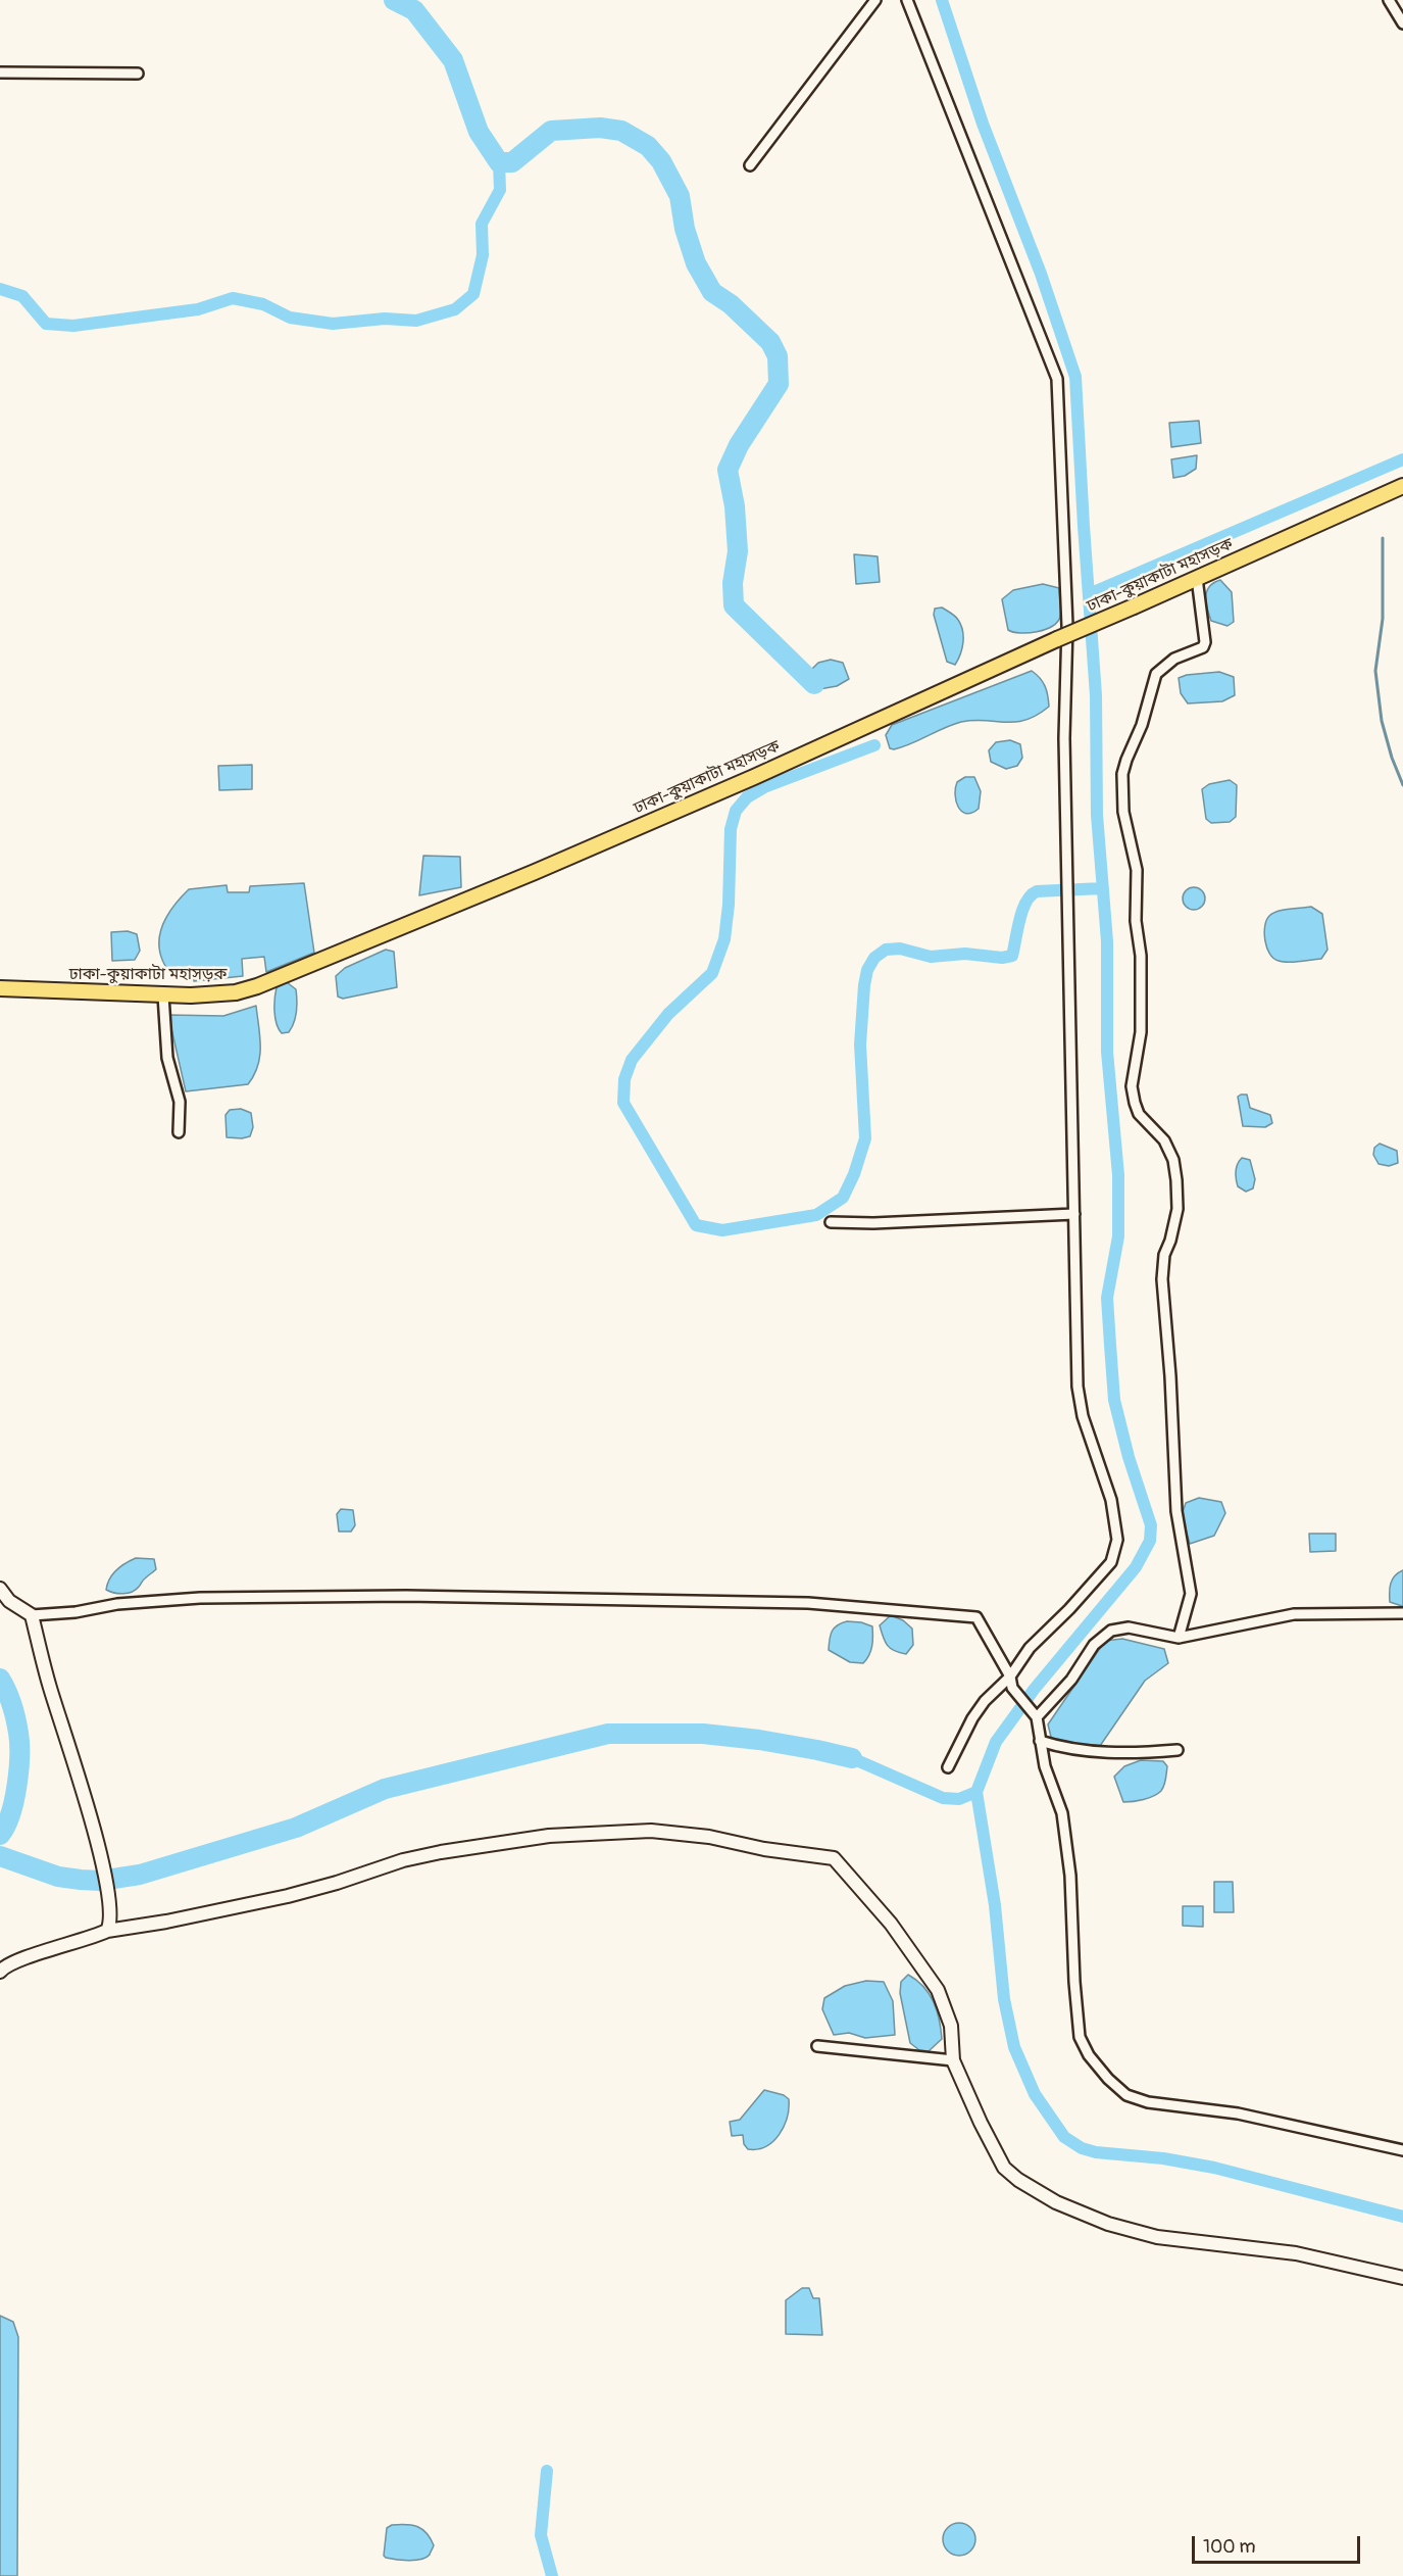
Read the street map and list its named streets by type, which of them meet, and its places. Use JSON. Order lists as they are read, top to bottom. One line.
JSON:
{"streets":{"main road":["ঢাকা-কুয়াকাটা মহাসড়ক"]},"scale_bar":"100 m"}
